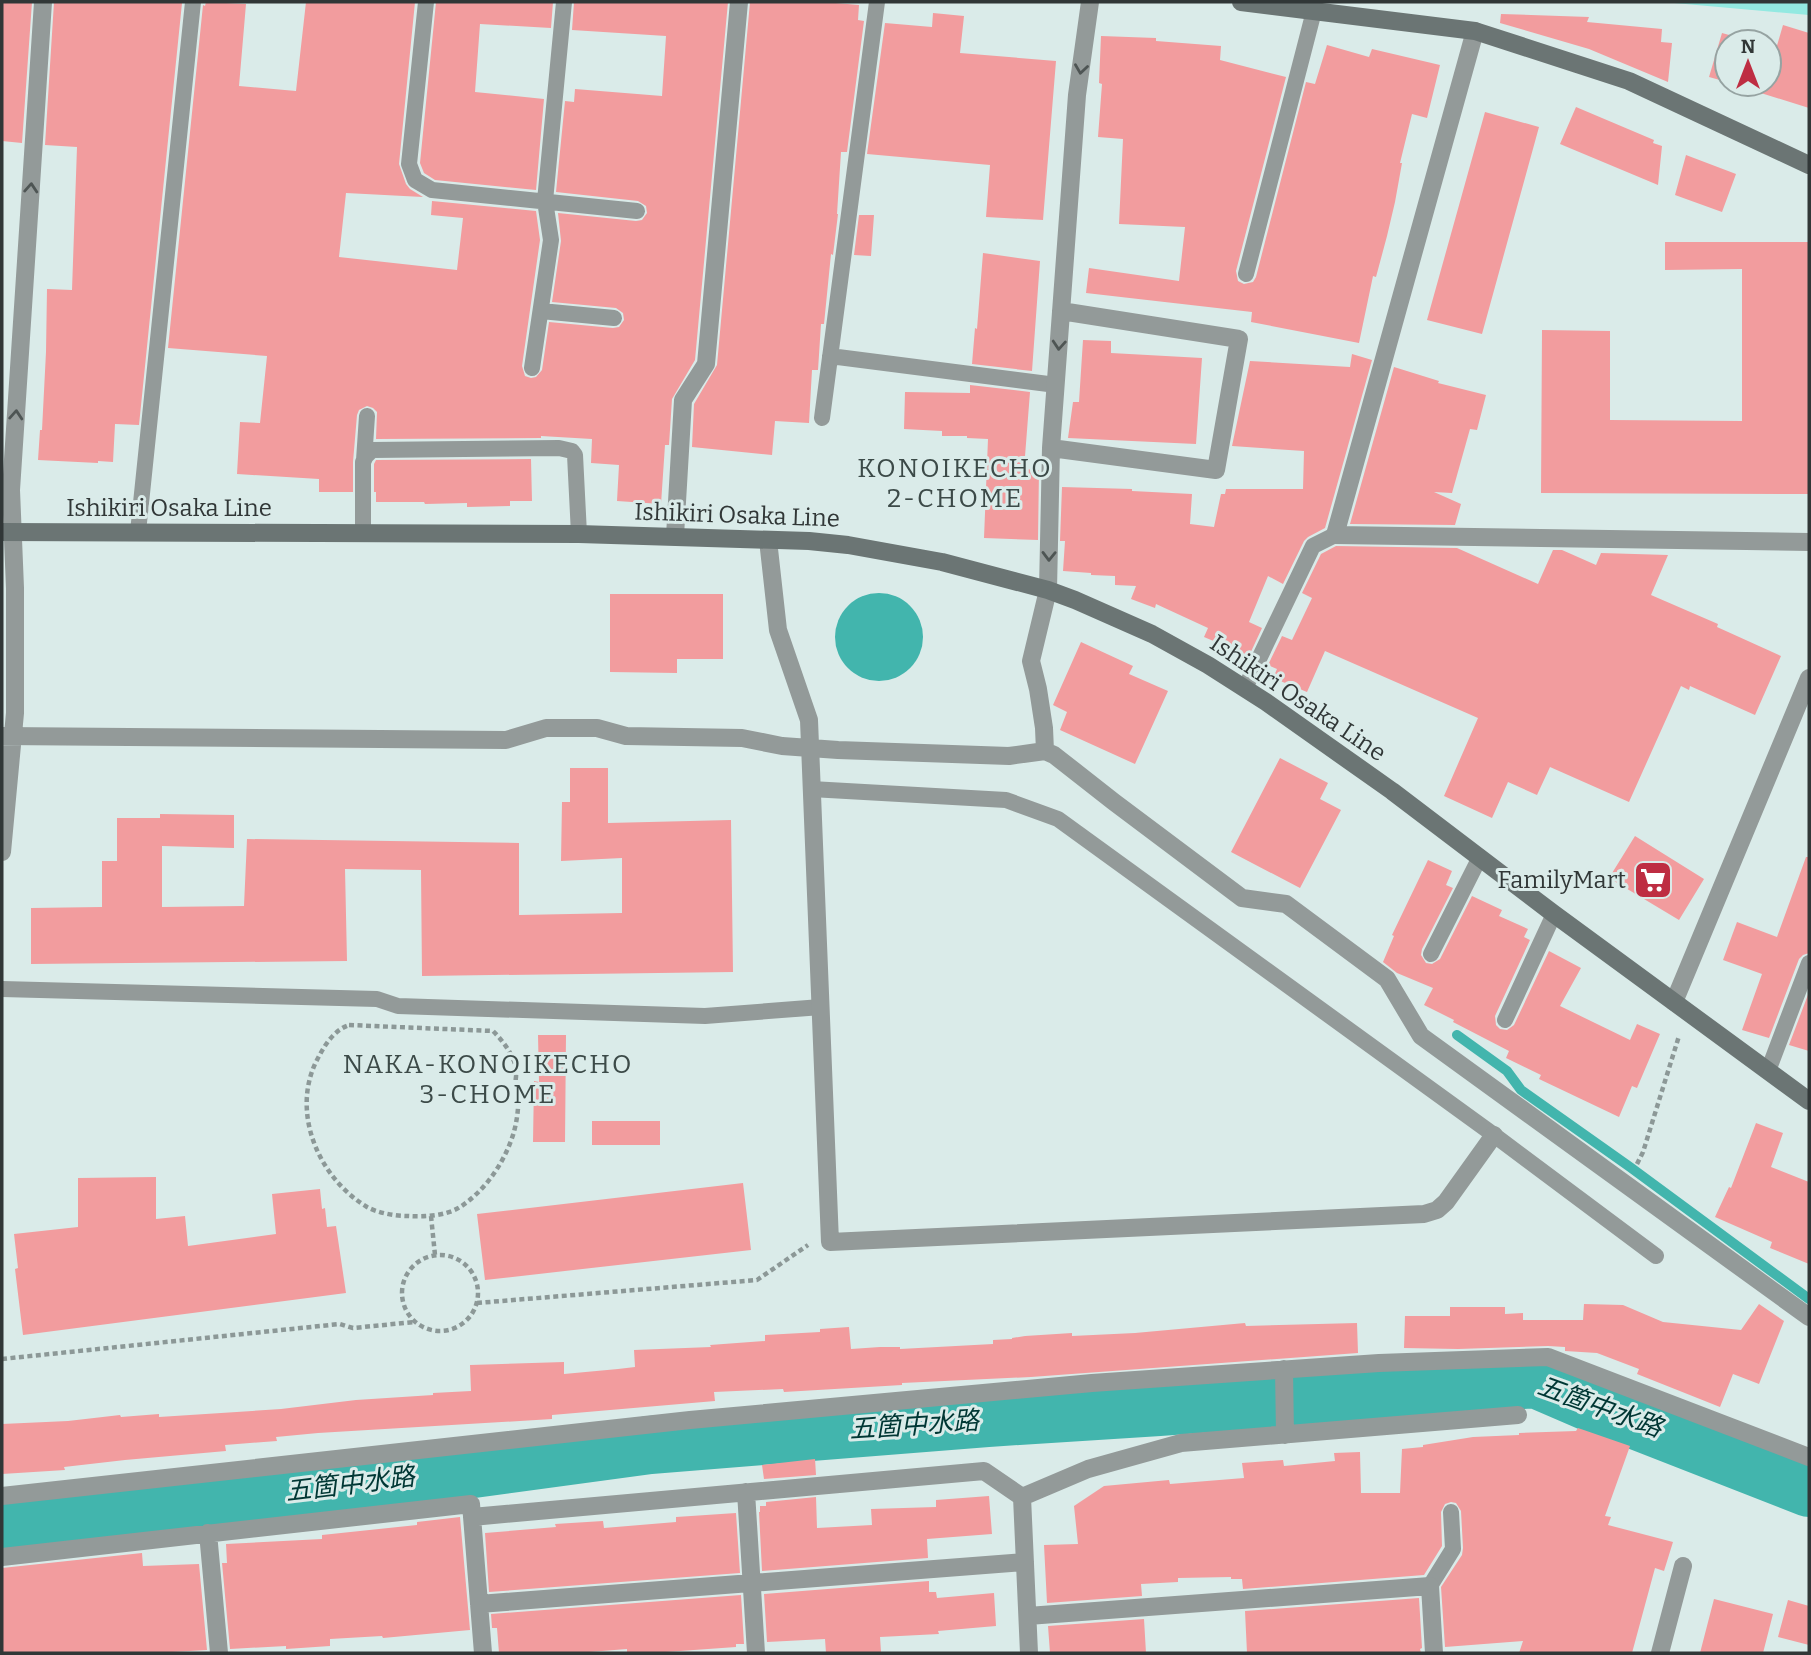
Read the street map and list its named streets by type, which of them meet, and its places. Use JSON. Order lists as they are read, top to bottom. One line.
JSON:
{"streets":{"main road":["Ishikiri Osaka Line"]},"districts":["KONOIKECHO 2-CHOME","NAKA-KONOIKECHO 3-CHOME"],"water":["五箇中水路"],"places":{"supermarket":["FamilyMart"]},"north":"top"}
